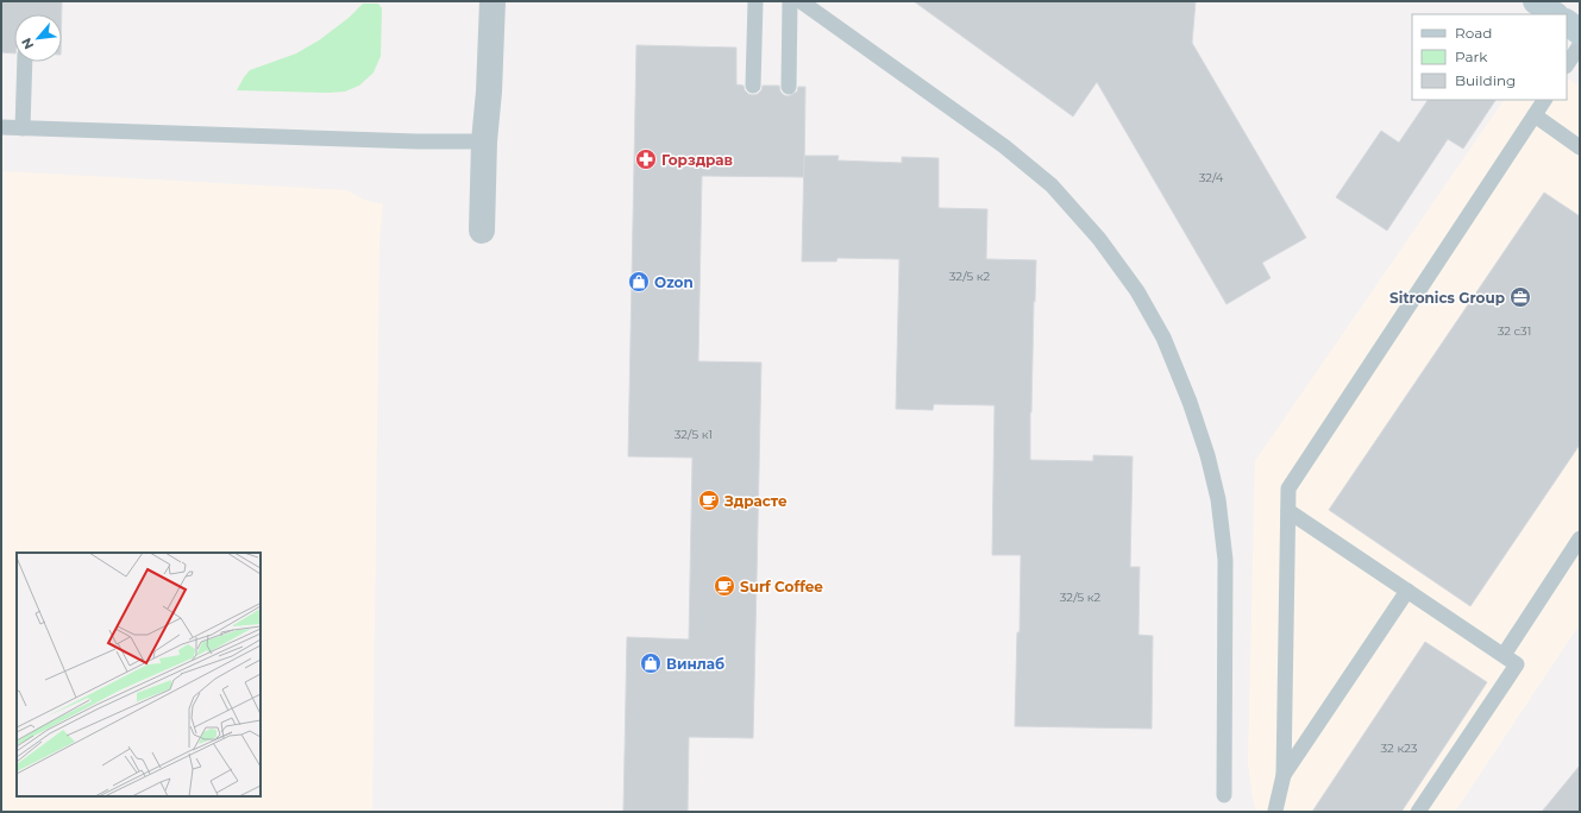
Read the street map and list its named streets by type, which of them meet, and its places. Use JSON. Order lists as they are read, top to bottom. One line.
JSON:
{"places":{"pharmacy":["Горздрав"],"shop":["Ozon","Винлаб"],"office":["Sitronics Group"],"cafe":["Здрасте","Surf Coffee"]},"house_numbers":["32/4","32/5 к2","32 с31","32/5 к1","32/5 к2","32 к23"],"legend":["Road","Park","Building"],"north":"bottom left"}
